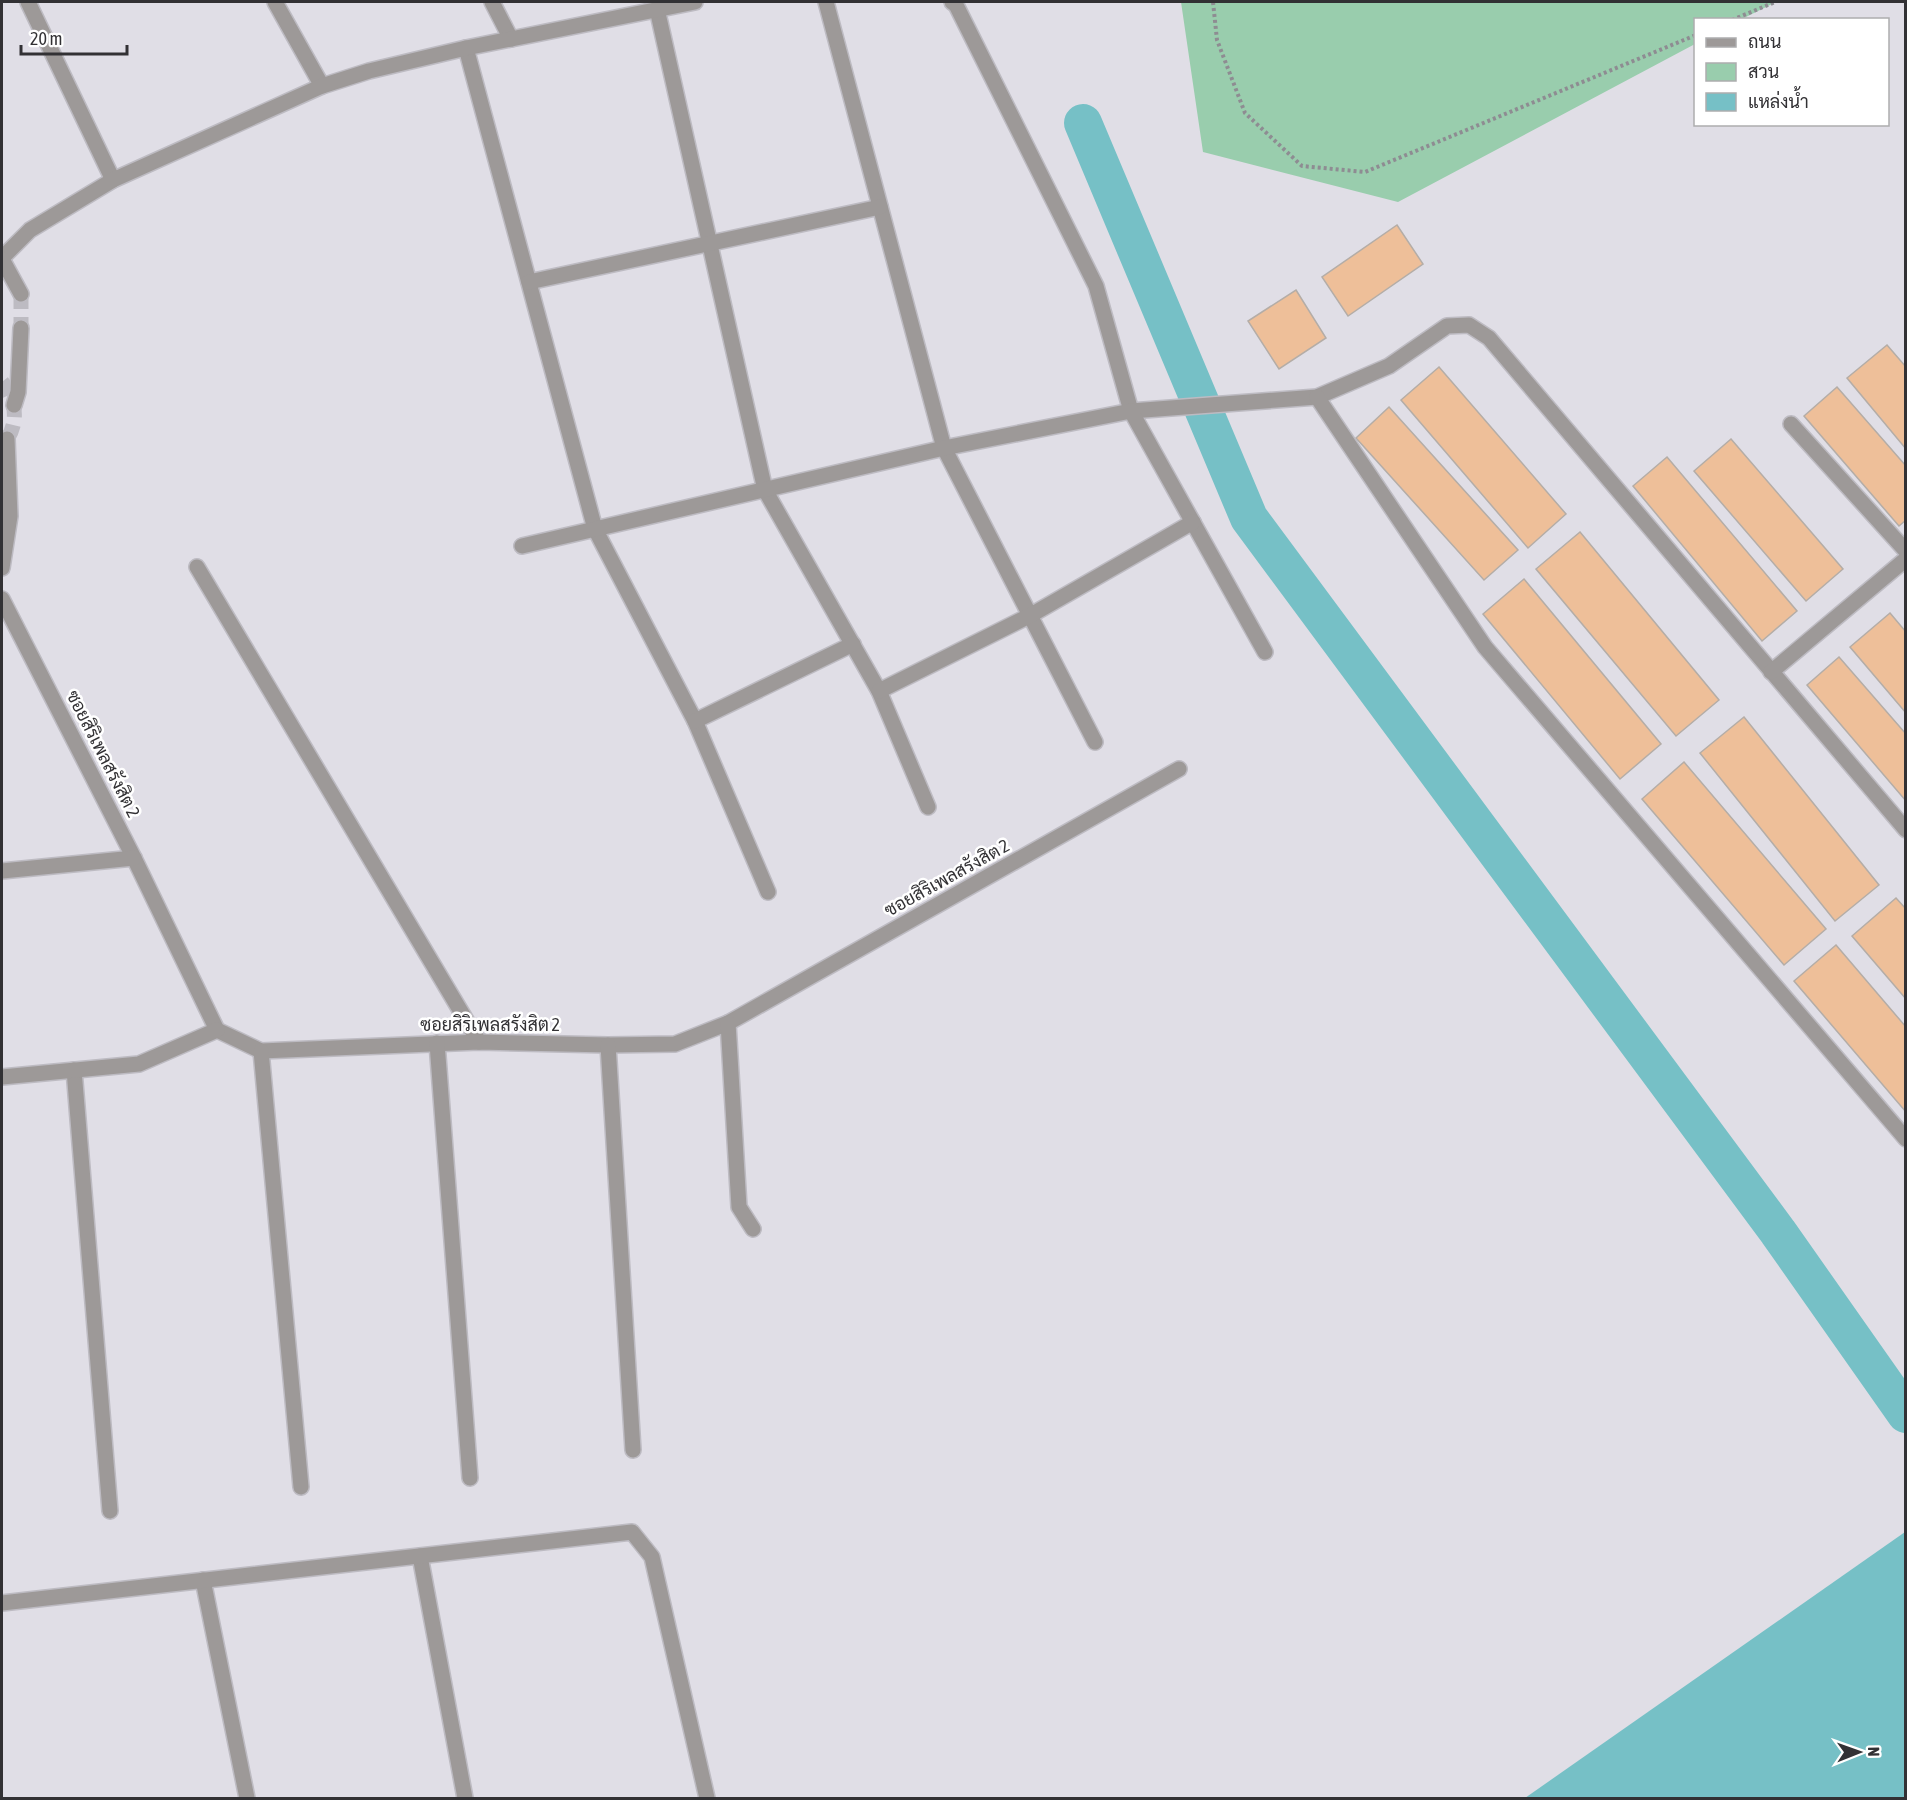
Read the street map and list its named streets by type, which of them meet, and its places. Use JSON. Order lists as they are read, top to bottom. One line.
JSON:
{"streets":{"street":["ซอยสิริเพลสรังสิต 2"]},"legend":["ถนน","สวน","แหล่งน้ำ"],"scale_bar":"20 m","north":"right"}
